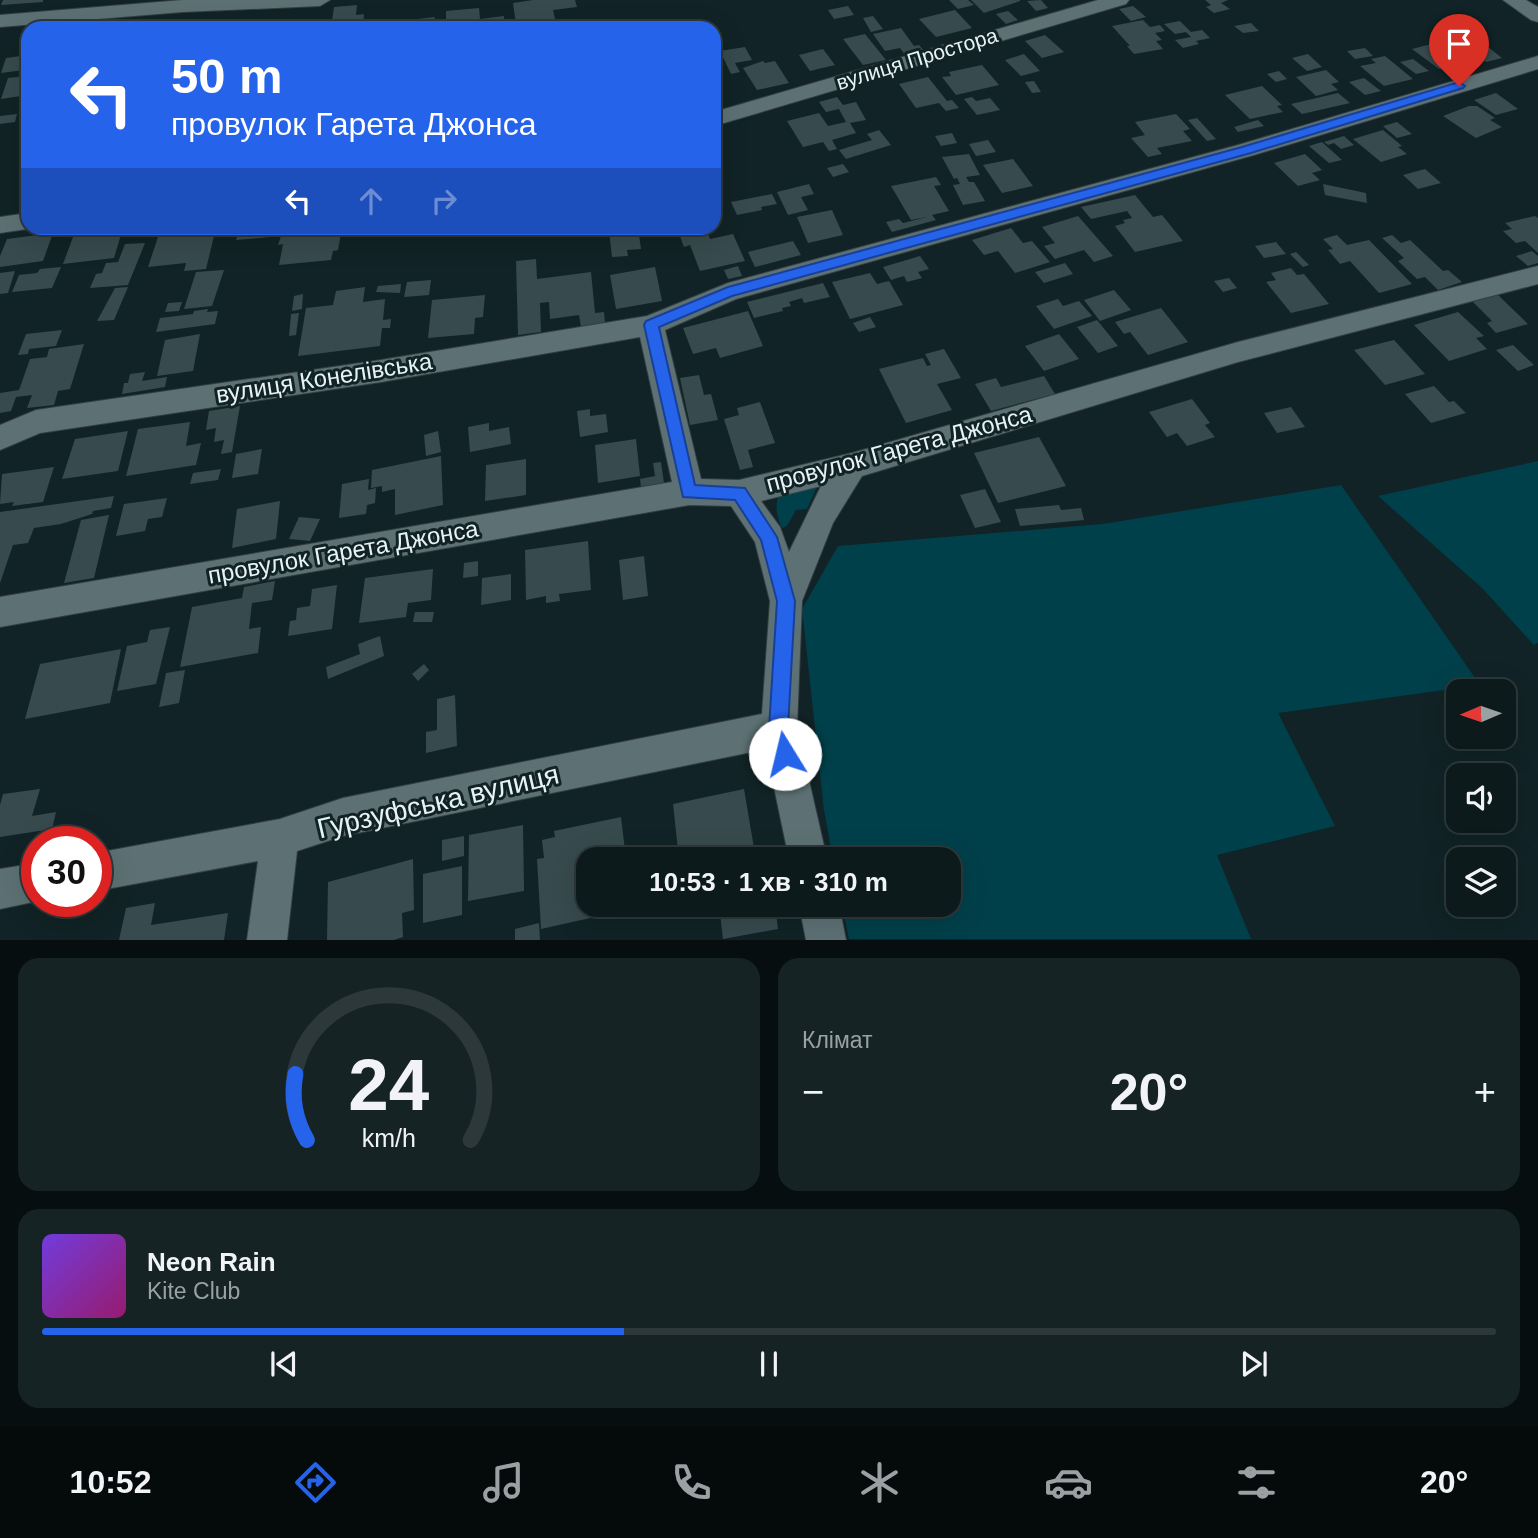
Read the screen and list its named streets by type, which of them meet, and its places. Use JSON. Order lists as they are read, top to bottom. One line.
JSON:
{"streets":{"street":["вулиця Простора","вулиця Конелівська","провулок Гарета Джонса","Гурзуфська вулиця"]},"north":"left","page":{"turn":["50 m","провулок Гарета Джонса"],"limit":"30","trip":"10:53 · 1 хв · 310 m","tile":"Клімат","heat":["−","20°","+"],"song":["Neon Rain","Kite Club"],"tabs":["10:52","20°"],"gauge":["24","km/h"]}}
